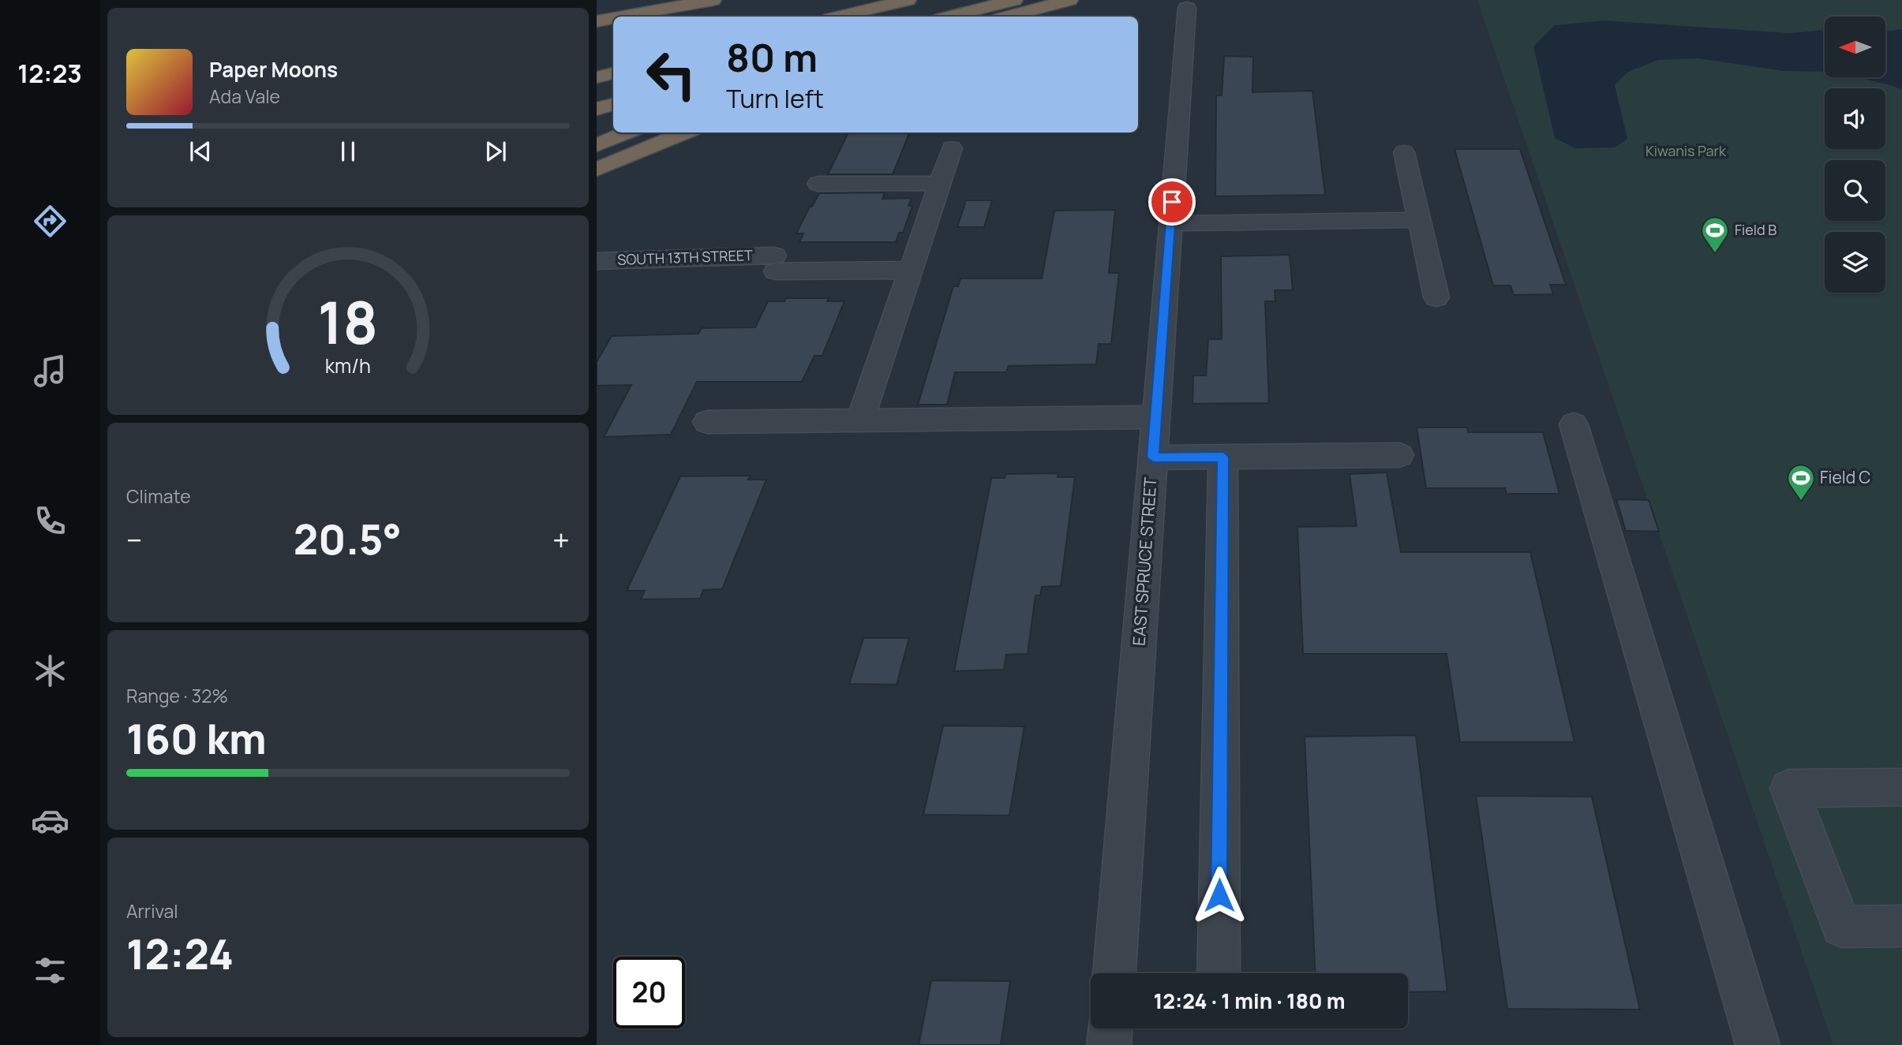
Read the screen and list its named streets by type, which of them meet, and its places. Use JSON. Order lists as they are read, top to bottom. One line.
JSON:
{"streets":{"street":["SOUTH 13TH STREET","EAST SPRUCE STREET"]},"parks":["Kiwanis Park"],"places":{"sports":["Field B","Field C"]},"north":"left","page":{"tabs":"12:23","turn":["80 m","Turn left"],"song":["Paper Moons","Ada Vale"],"tile":["Climate",["Range · 32%","160 km"],["Arrival","12:24"]],"heat":["−","20.5°","+"],"limit":"20","trip":"12:24 · 1 min · 180 m","gauge":["18","km/h"]}}
